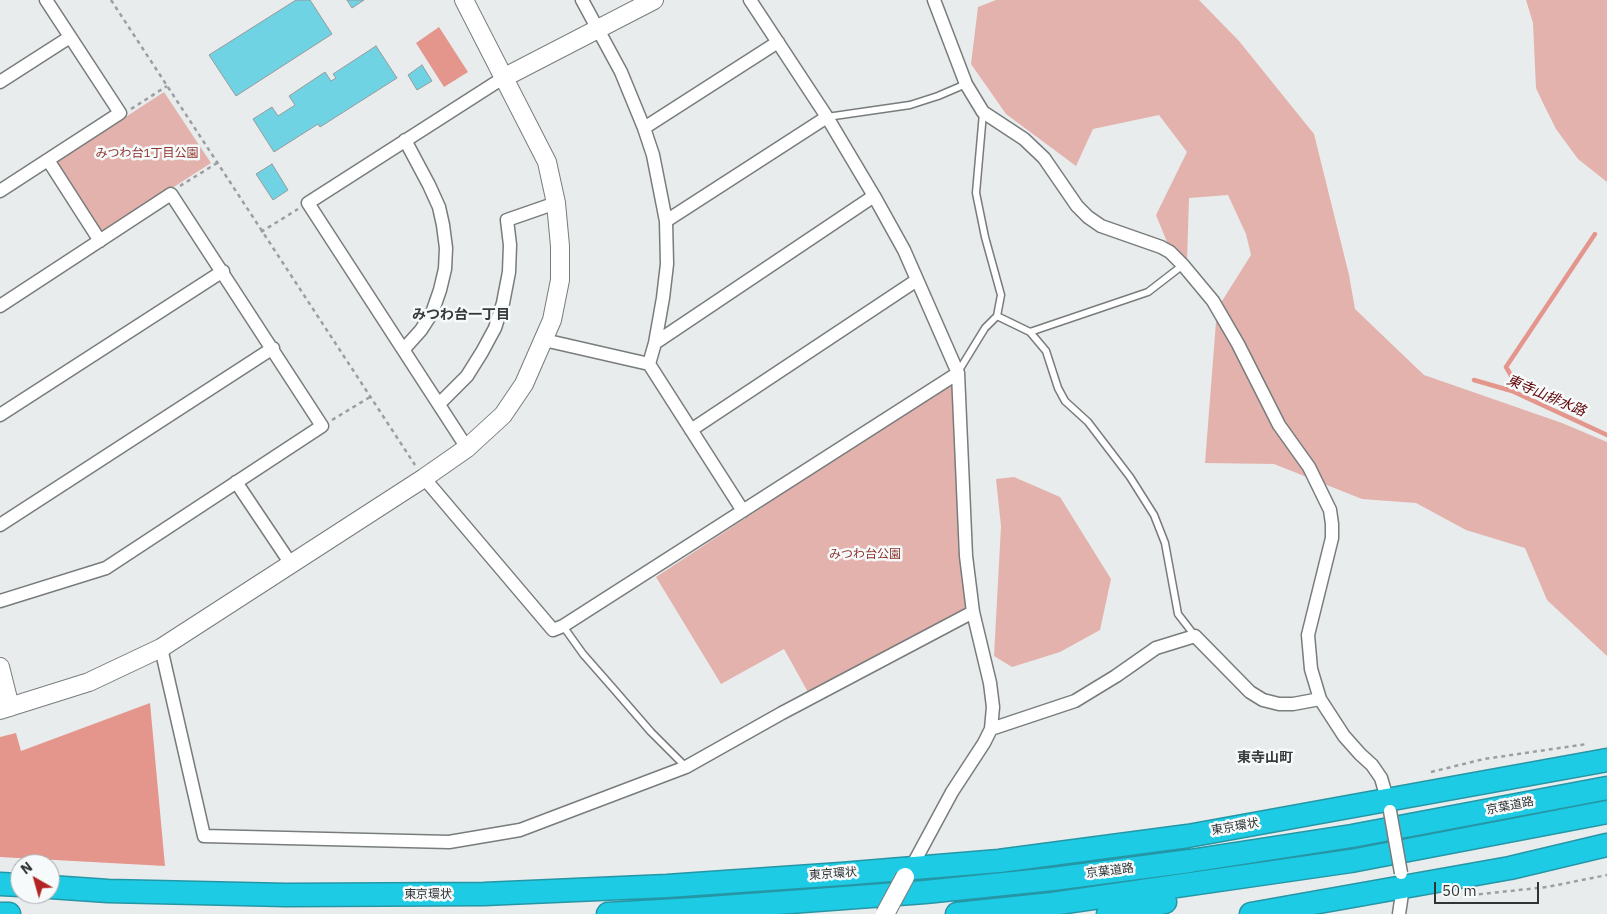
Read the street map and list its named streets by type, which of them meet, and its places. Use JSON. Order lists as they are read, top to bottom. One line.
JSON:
{"streets":{"highway":["京葉道路","東京環状"]},"districts":["みつわ台一丁目","東寺山町"],"water":["東寺山排水路"],"parks":["みつわ台1丁目公園","みつわ台公園"],"scale_bar":"50 m","north":"top left"}
